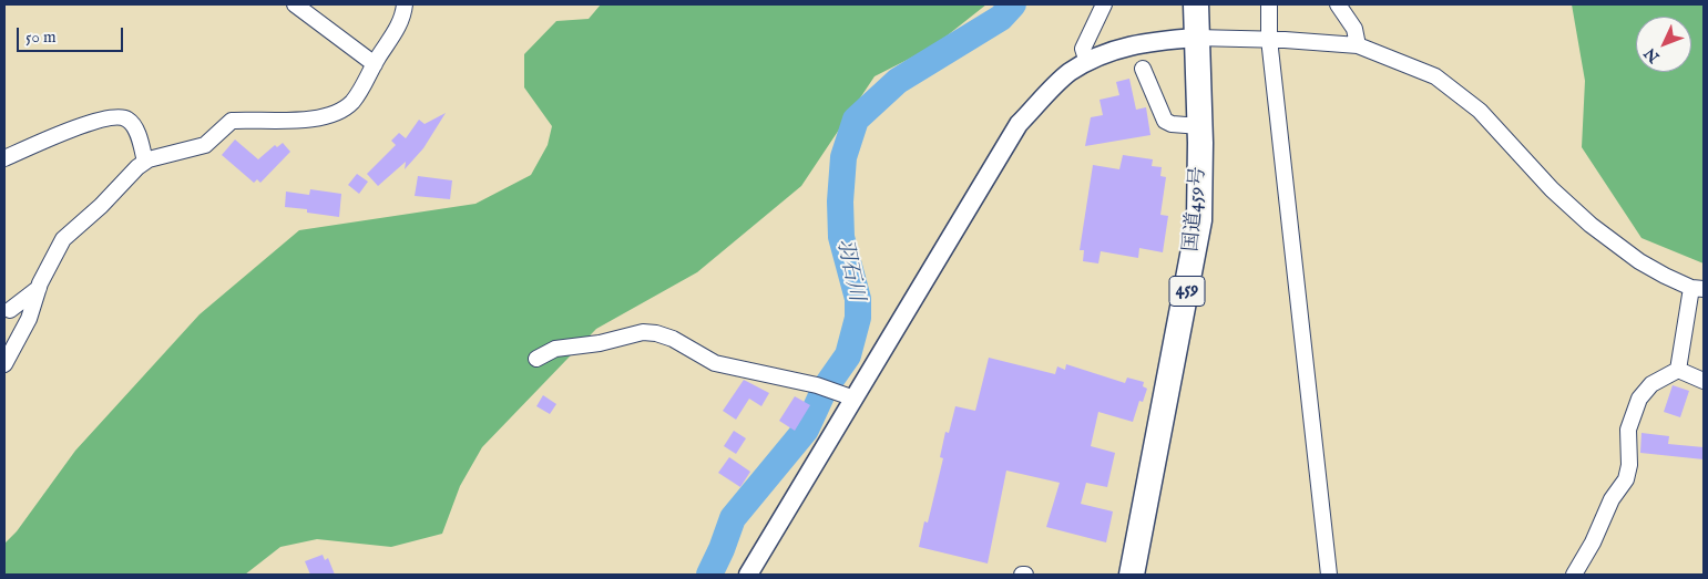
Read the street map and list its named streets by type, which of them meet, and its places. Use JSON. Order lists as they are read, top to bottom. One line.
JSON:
{"streets":{"highway":["国道459号","459"]},"water":["羽石川"],"scale_bar":"50 m","north":"bottom left"}
